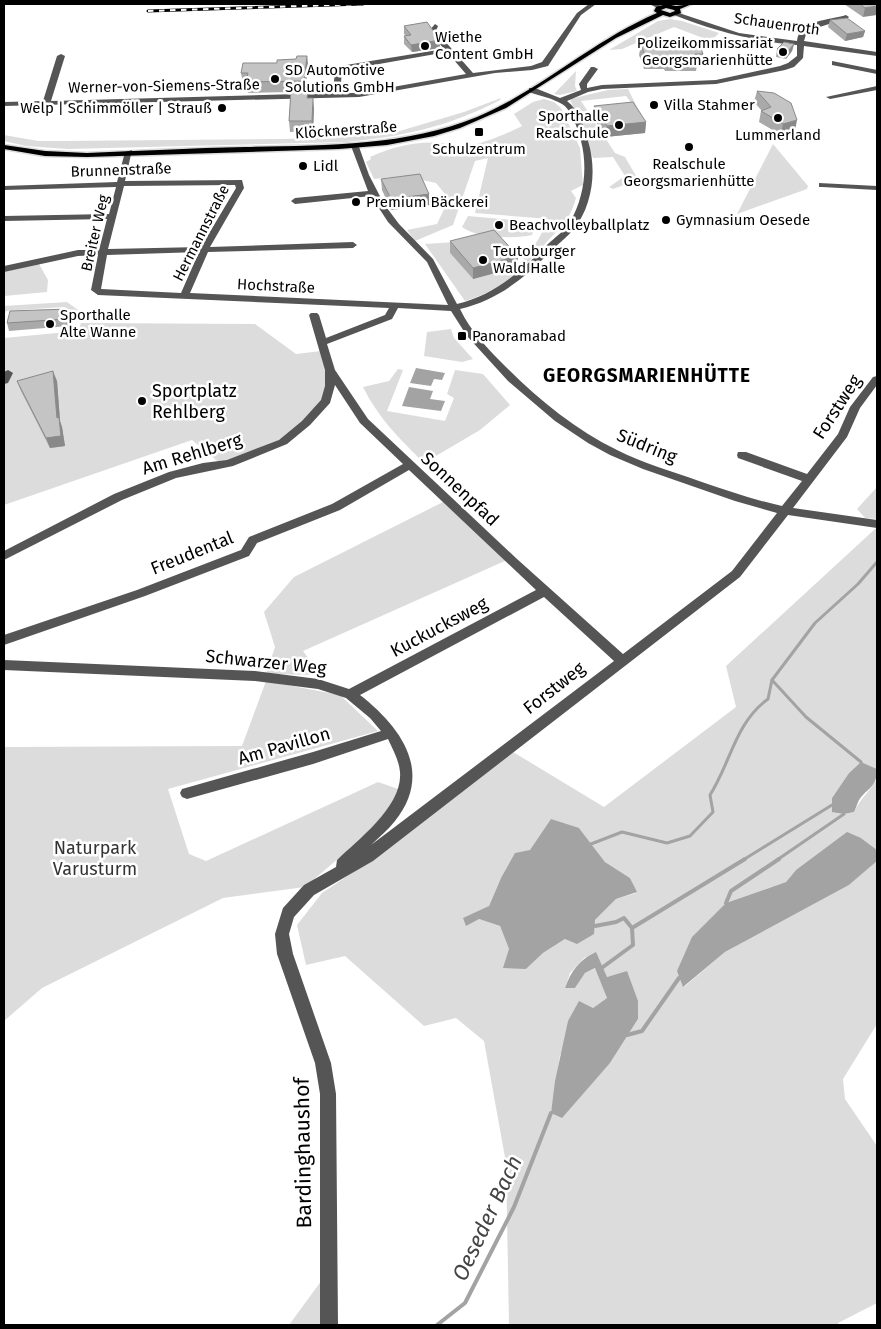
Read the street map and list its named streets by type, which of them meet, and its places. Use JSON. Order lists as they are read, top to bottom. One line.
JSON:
{"streets":{"main road":["Klöcknerstraße"],"street":["Schauenroth","Werner-von-Siemens-Straße","Brunnenstraße","Breiter Weg","Hermannstraße","Hochstraße","Forstweg","Südring","Am Rehlberg","Sonnenpfad","Freudental","Kuckucksweg","Schwarzer Weg","Am Pavillon","Bardinghaushof"]},"crossings":[["Klöcknerstraße","Breiter Weg"],["Klöcknerstraße","Südring"],["Brunnenstraße","Breiter Weg"],["Brunnenstraße","Hermannstraße"],["Breiter Weg","Hochstraße"],["Hermannstraße","Hochstraße"],["Hochstraße","Südring"],["Forstweg","Südring"],["Forstweg","Sonnenpfad"],["Forstweg","Schwarzer Weg"],["Forstweg","Bardinghaushof"],["Am Rehlberg","Sonnenpfad"],["Sonnenpfad","Freudental"],["Sonnenpfad","Kuckucksweg"],["Kuckucksweg","Schwarzer Weg"],["Schwarzer Weg","Am Pavillon"]],"districts":["GEORGSMARIENHÜTTE"],"water":["Oeseder Bach"],"parks":["Naturpark Varusturm"],"places":{"other":["Wiethe Content GmbH","Polizeikommissariat Georgsmarienhütte","SD Automotive Solutions GmbH","Villa Stahmer","Welp | Schimmöller | Strauß","Lummerland","Sporthalle Realschule","Realschule Georgsmarienhütte","Lidl","Premium Bäckerei","Gymnasium Oesede","Beachvolleyballplatz","Teutoburger Wald Halle","Sporthalle Alte Wanne","Sportplatz Rehlberg"],"transit":["Schulzentrum","Panoramabad"]}}
